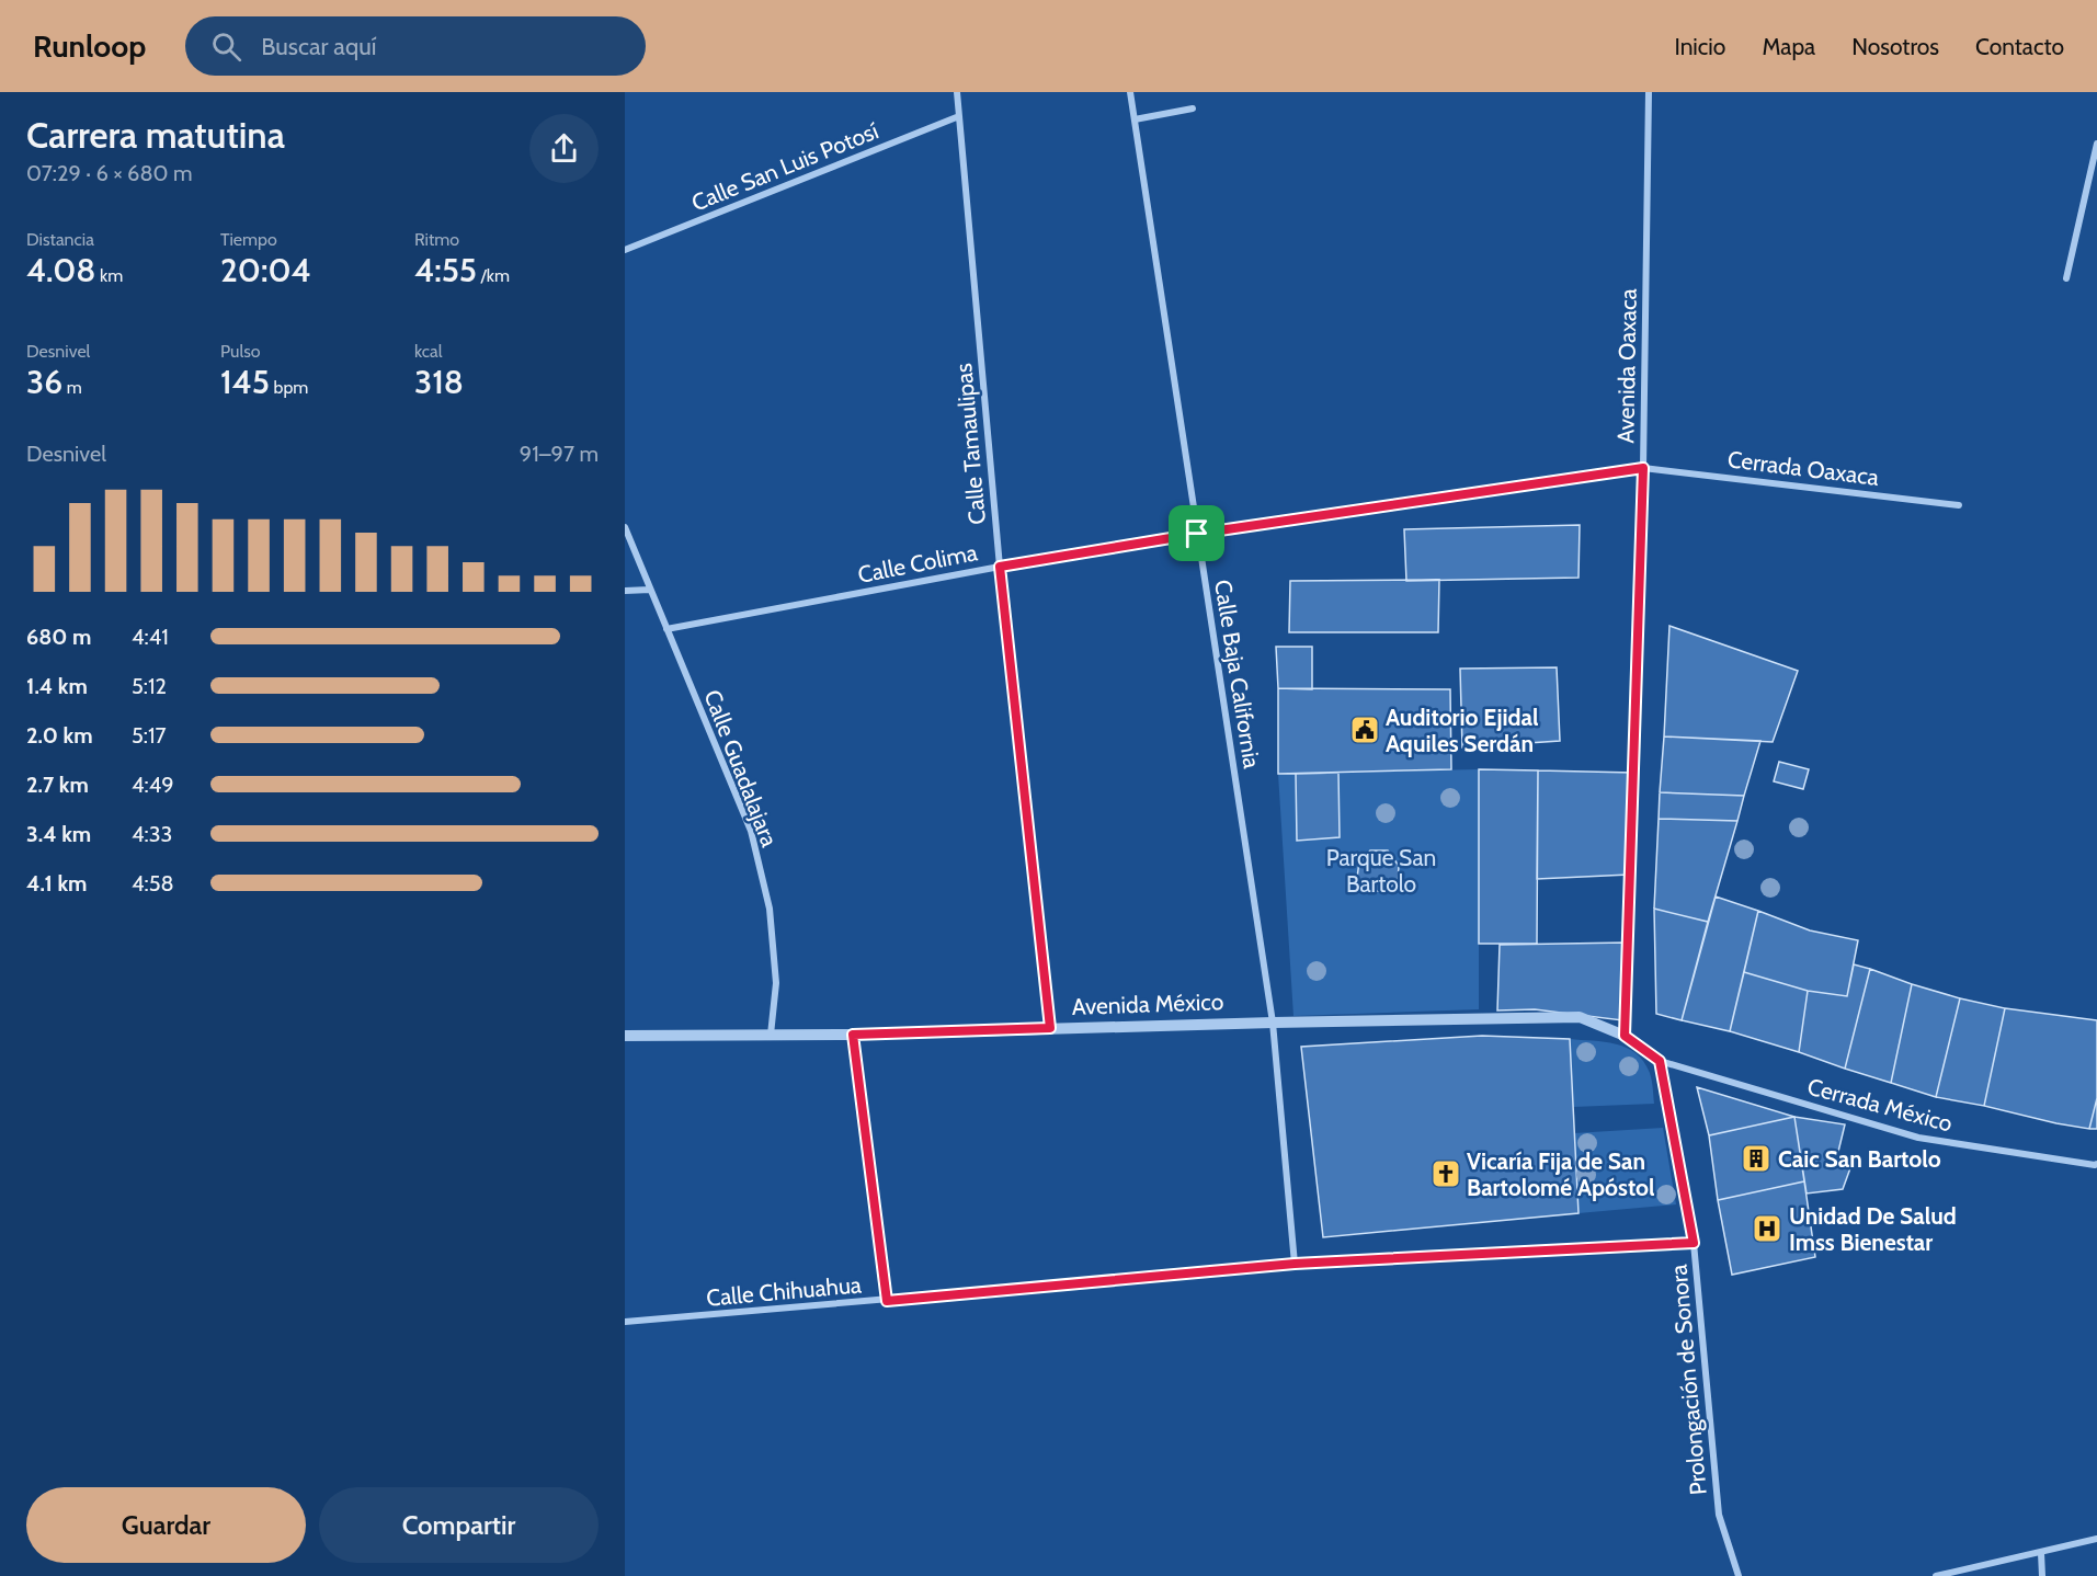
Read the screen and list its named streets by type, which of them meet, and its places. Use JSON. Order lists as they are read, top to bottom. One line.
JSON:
{"streets":{"street":["Calle San Luis Potosí","Avenida Oaxaca","Calle Tamaulipas","Cerrada Oaxaca","Calle Colima","Calle Baja California","Calle Guadalajara","Avenida México","Cerrada México","Calle Chihuahua","Prolongación de Sonora"]},"crossings":[["Calle San Luis Potosí","Calle Tamaulipas"],["Avenida Oaxaca","Cerrada Oaxaca"],["Avenida Oaxaca","Calle Colima"],["Avenida Oaxaca","Avenida México"],["Calle Tamaulipas","Calle Colima"],["Calle Tamaulipas","Avenida México"],["Cerrada Oaxaca","Calle Colima"],["Calle Colima","Calle Baja California"],["Calle Colima","Calle Guadalajara"],["Calle Baja California","Avenida México"],["Calle Baja California","Calle Chihuahua"],["Calle Guadalajara","Avenida México"],["Avenida México","Cerrada México"],["Avenida México","Prolongación de Sonora"],["Cerrada México","Prolongación de Sonora"],["Calle Chihuahua","Prolongación de Sonora"]],"parks":["Parque San Bartolo"],"places":{"public building":["Auditorio Ejidal Aquiles Serdán"],"building":["Caic San Bartolo"],"church":["Vicaría Fija de San Bartolomé Apóstol"],"hospital":["Unidad De Salud Imss Bienestar"]},"page":{"header":"Runloop","search":"Buscar aquí","nav":["Inicio","Mapa","Nosotros","Contacto"],"heading":["Carrera matutina","07:29 · 6 × 680 m"],"stats":[["Distancia","4.08 km"],["Tiempo","20:04"],["Ritmo","4:55 /km"],["Desnivel","36 m"],["Pulso","145 bpm"],["kcal","318"]],"chart":["Desnivel","91–97 m"],"list":[{"name":"680 m","note":"4:41"},{"name":"1.4 km","note":"5:12"},{"name":"2.0 km","note":"5:17"},{"name":"2.7 km","note":"4:49"},{"name":"3.4 km","note":"4:33"},{"name":"4.1 km","note":"4:58"}],"buttons":["Guardar","Compartir"]}}
